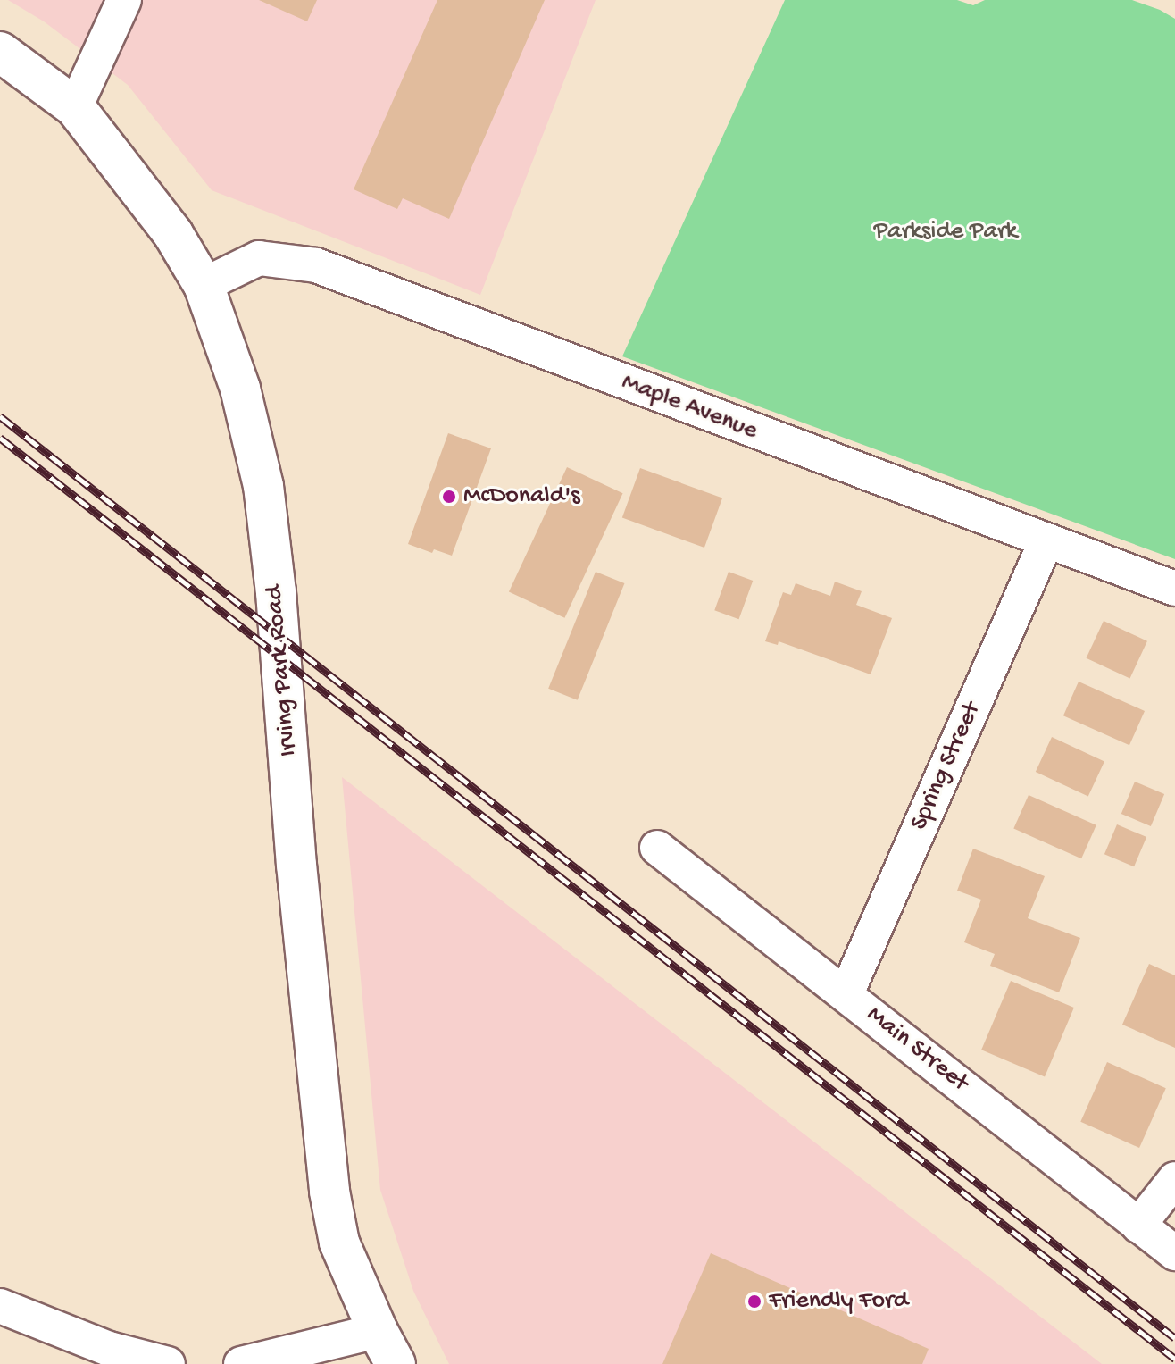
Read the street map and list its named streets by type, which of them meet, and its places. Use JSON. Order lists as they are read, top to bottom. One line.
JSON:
{"streets":{"main road":["Irving Park Road"],"street":["Maple Avenue","Spring Street","Main Street"]},"crossings":[["Maple Avenue","Irving Park Road"],["Maple Avenue","Spring Street"],["Spring Street","Main Street"]],"parks":["Parkside Park"],"places":["McDonald's","Friendly Ford"]}
